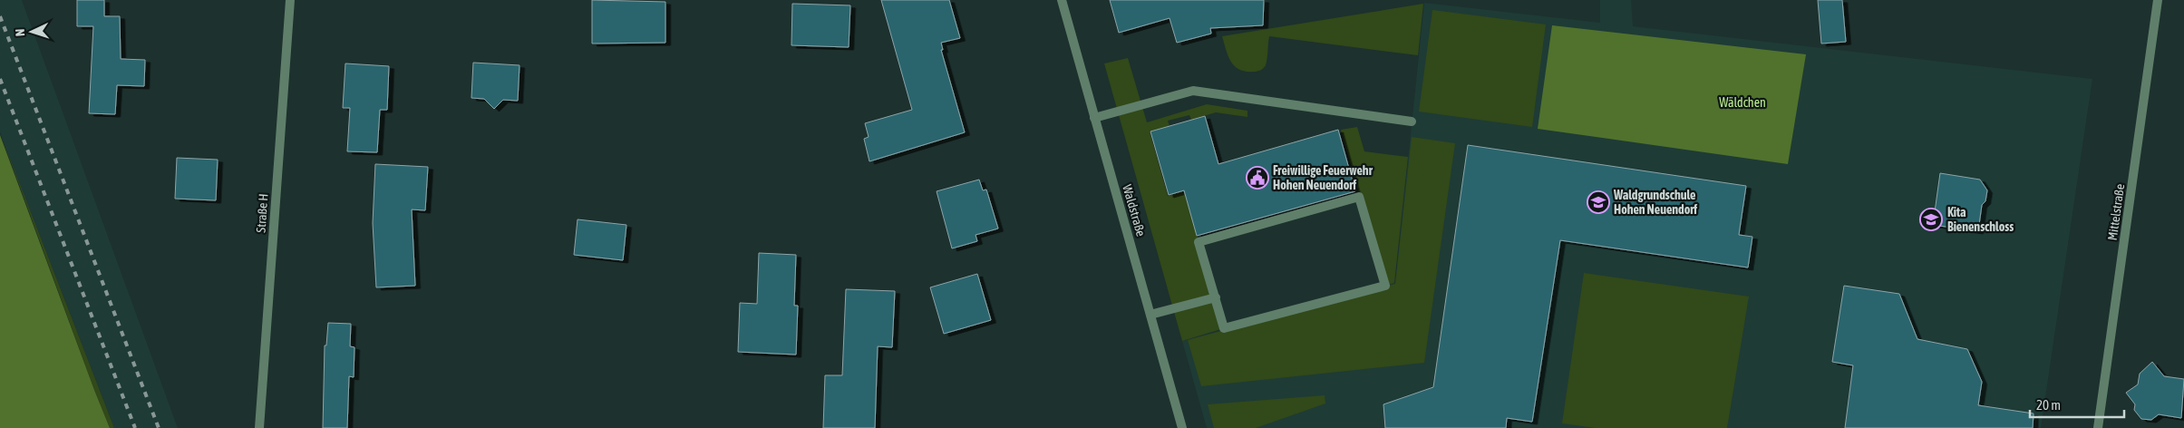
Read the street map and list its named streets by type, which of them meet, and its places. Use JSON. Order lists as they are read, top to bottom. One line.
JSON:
{"streets":{"street":["Waldstraße","Mittelstraße","Straße H"]},"parks":["Wäldchen"],"places":{"public building":["Freiwillige Feuerwehr Hohen Neuendorf"],"school or university":["Waldgrundschule Hohen Neuendorf","Kita Bienenschloss"]},"scale_bar":"20 m","north":"left"}
